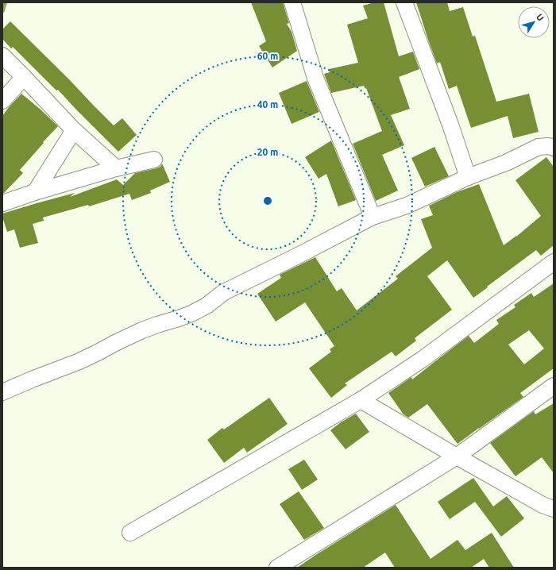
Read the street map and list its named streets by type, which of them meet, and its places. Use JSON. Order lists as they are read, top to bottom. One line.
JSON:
{"north":"top right","rings":["60 m","40 m","20 m"]}
